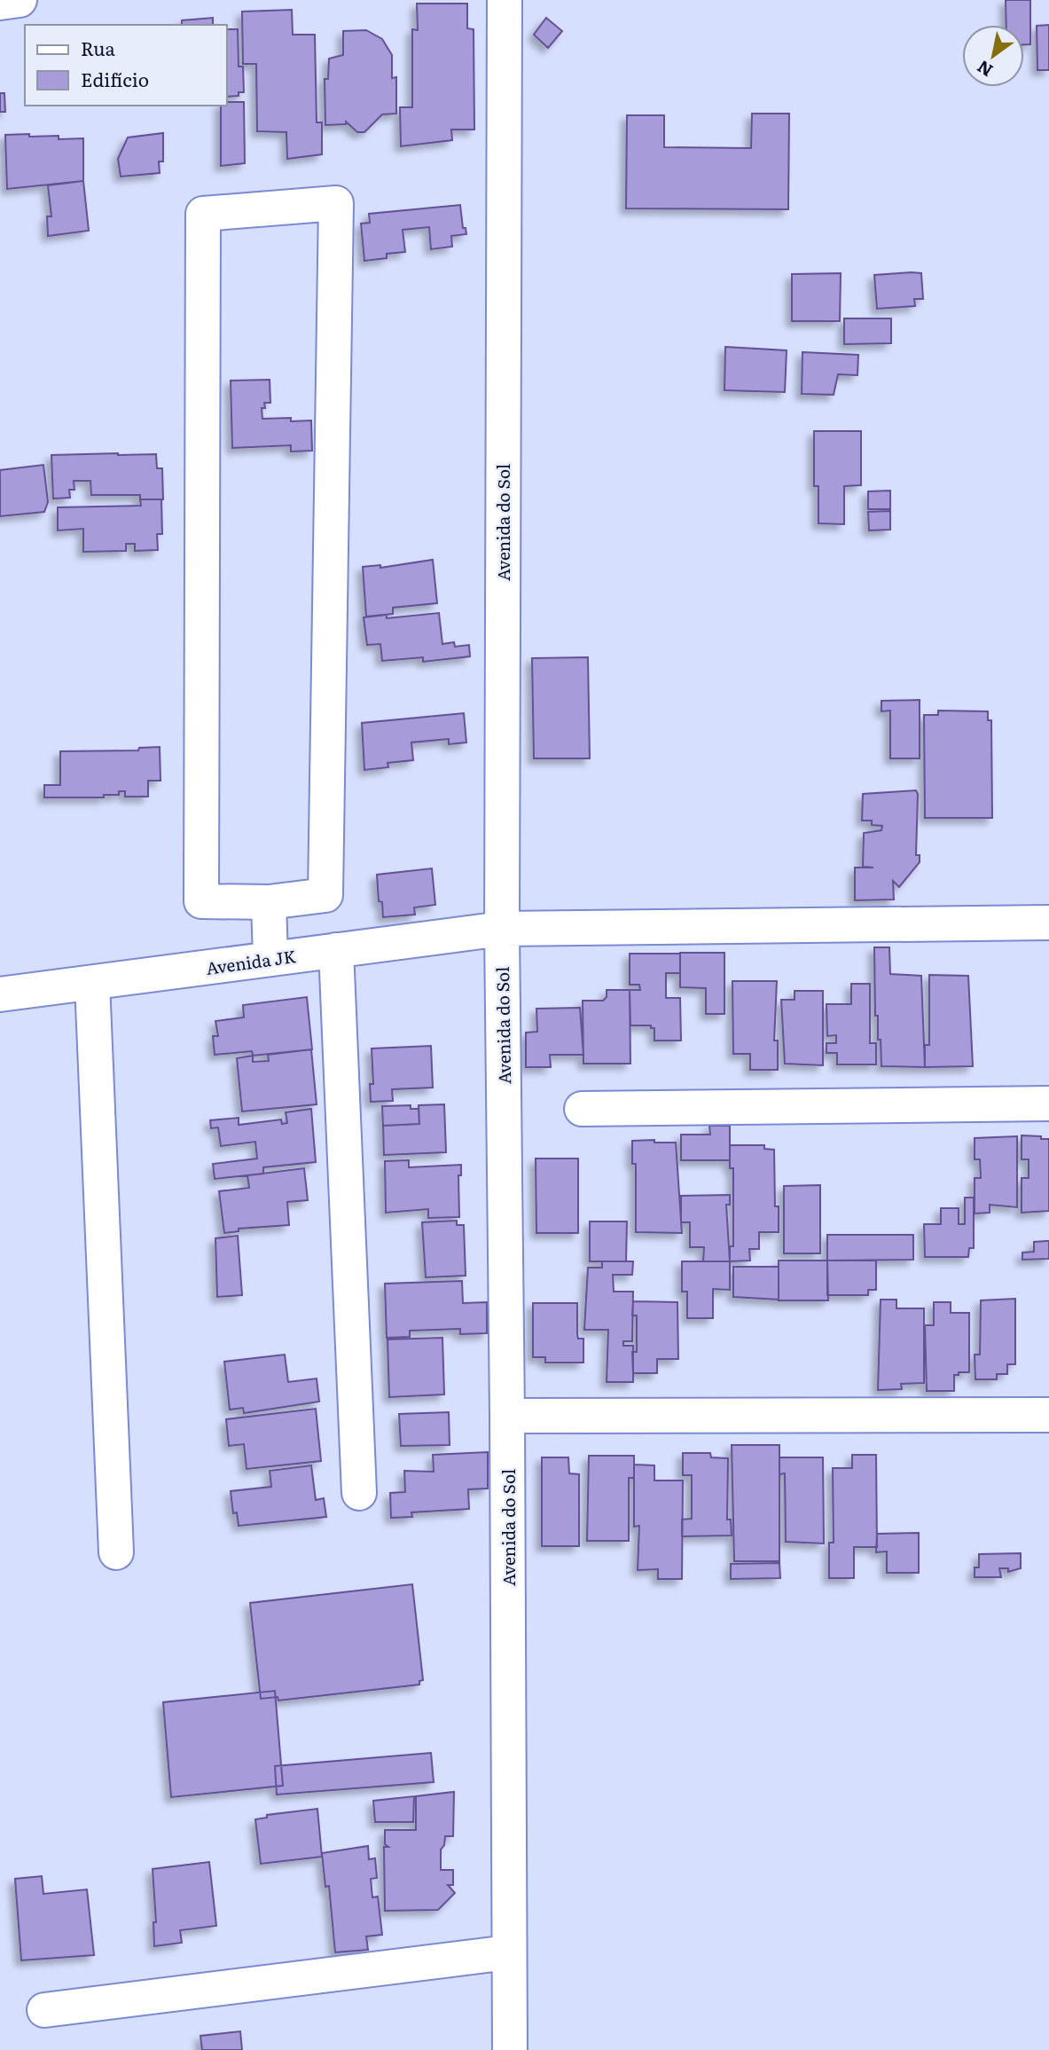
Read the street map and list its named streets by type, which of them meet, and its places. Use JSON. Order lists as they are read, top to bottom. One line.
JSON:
{"streets":{"street":["Avenida do Sol","Avenida JK"]},"crossings":[["Avenida do Sol","Avenida JK"]],"legend":["Rua","Edifício"],"north":"bottom left"}
